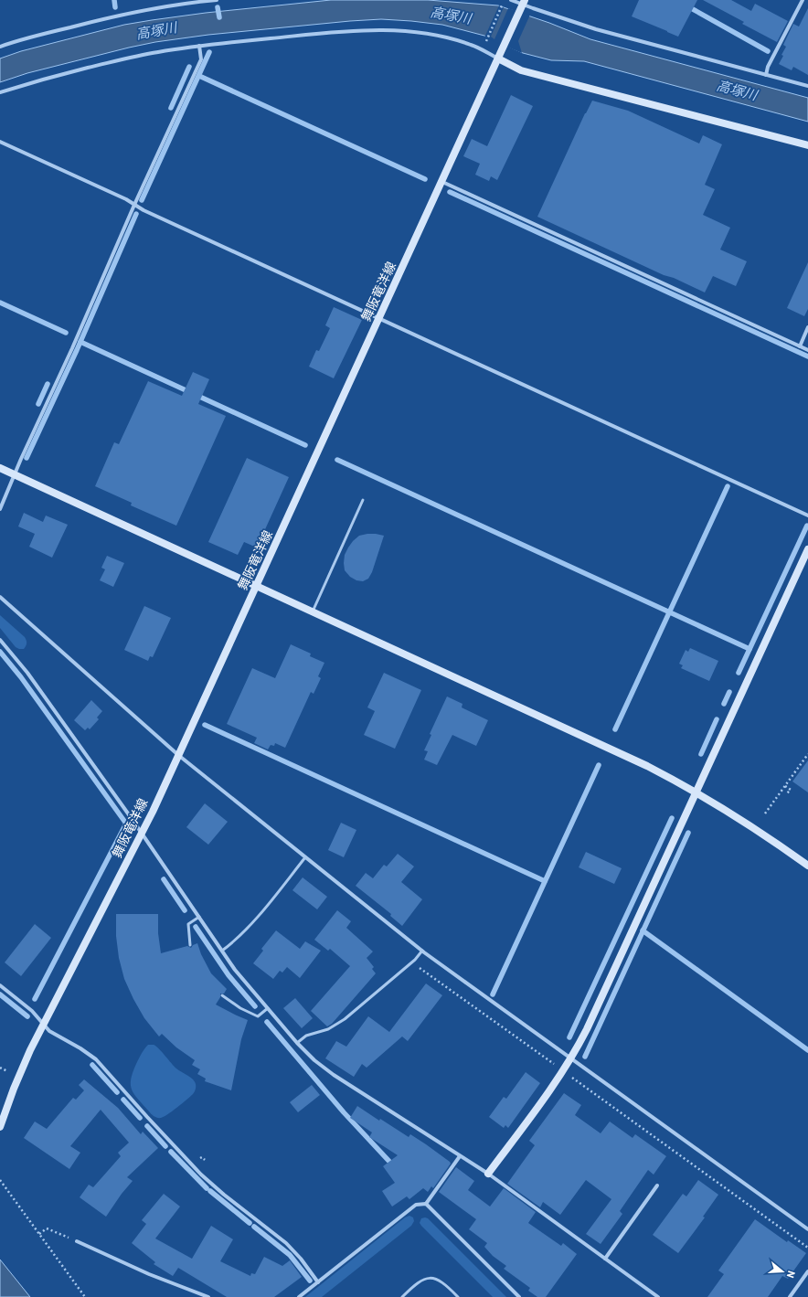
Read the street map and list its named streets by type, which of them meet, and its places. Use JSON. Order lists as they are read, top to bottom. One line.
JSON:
{"streets":{"street":["舞阪竜洋線"]},"water":["高塚川"],"north":"right"}
